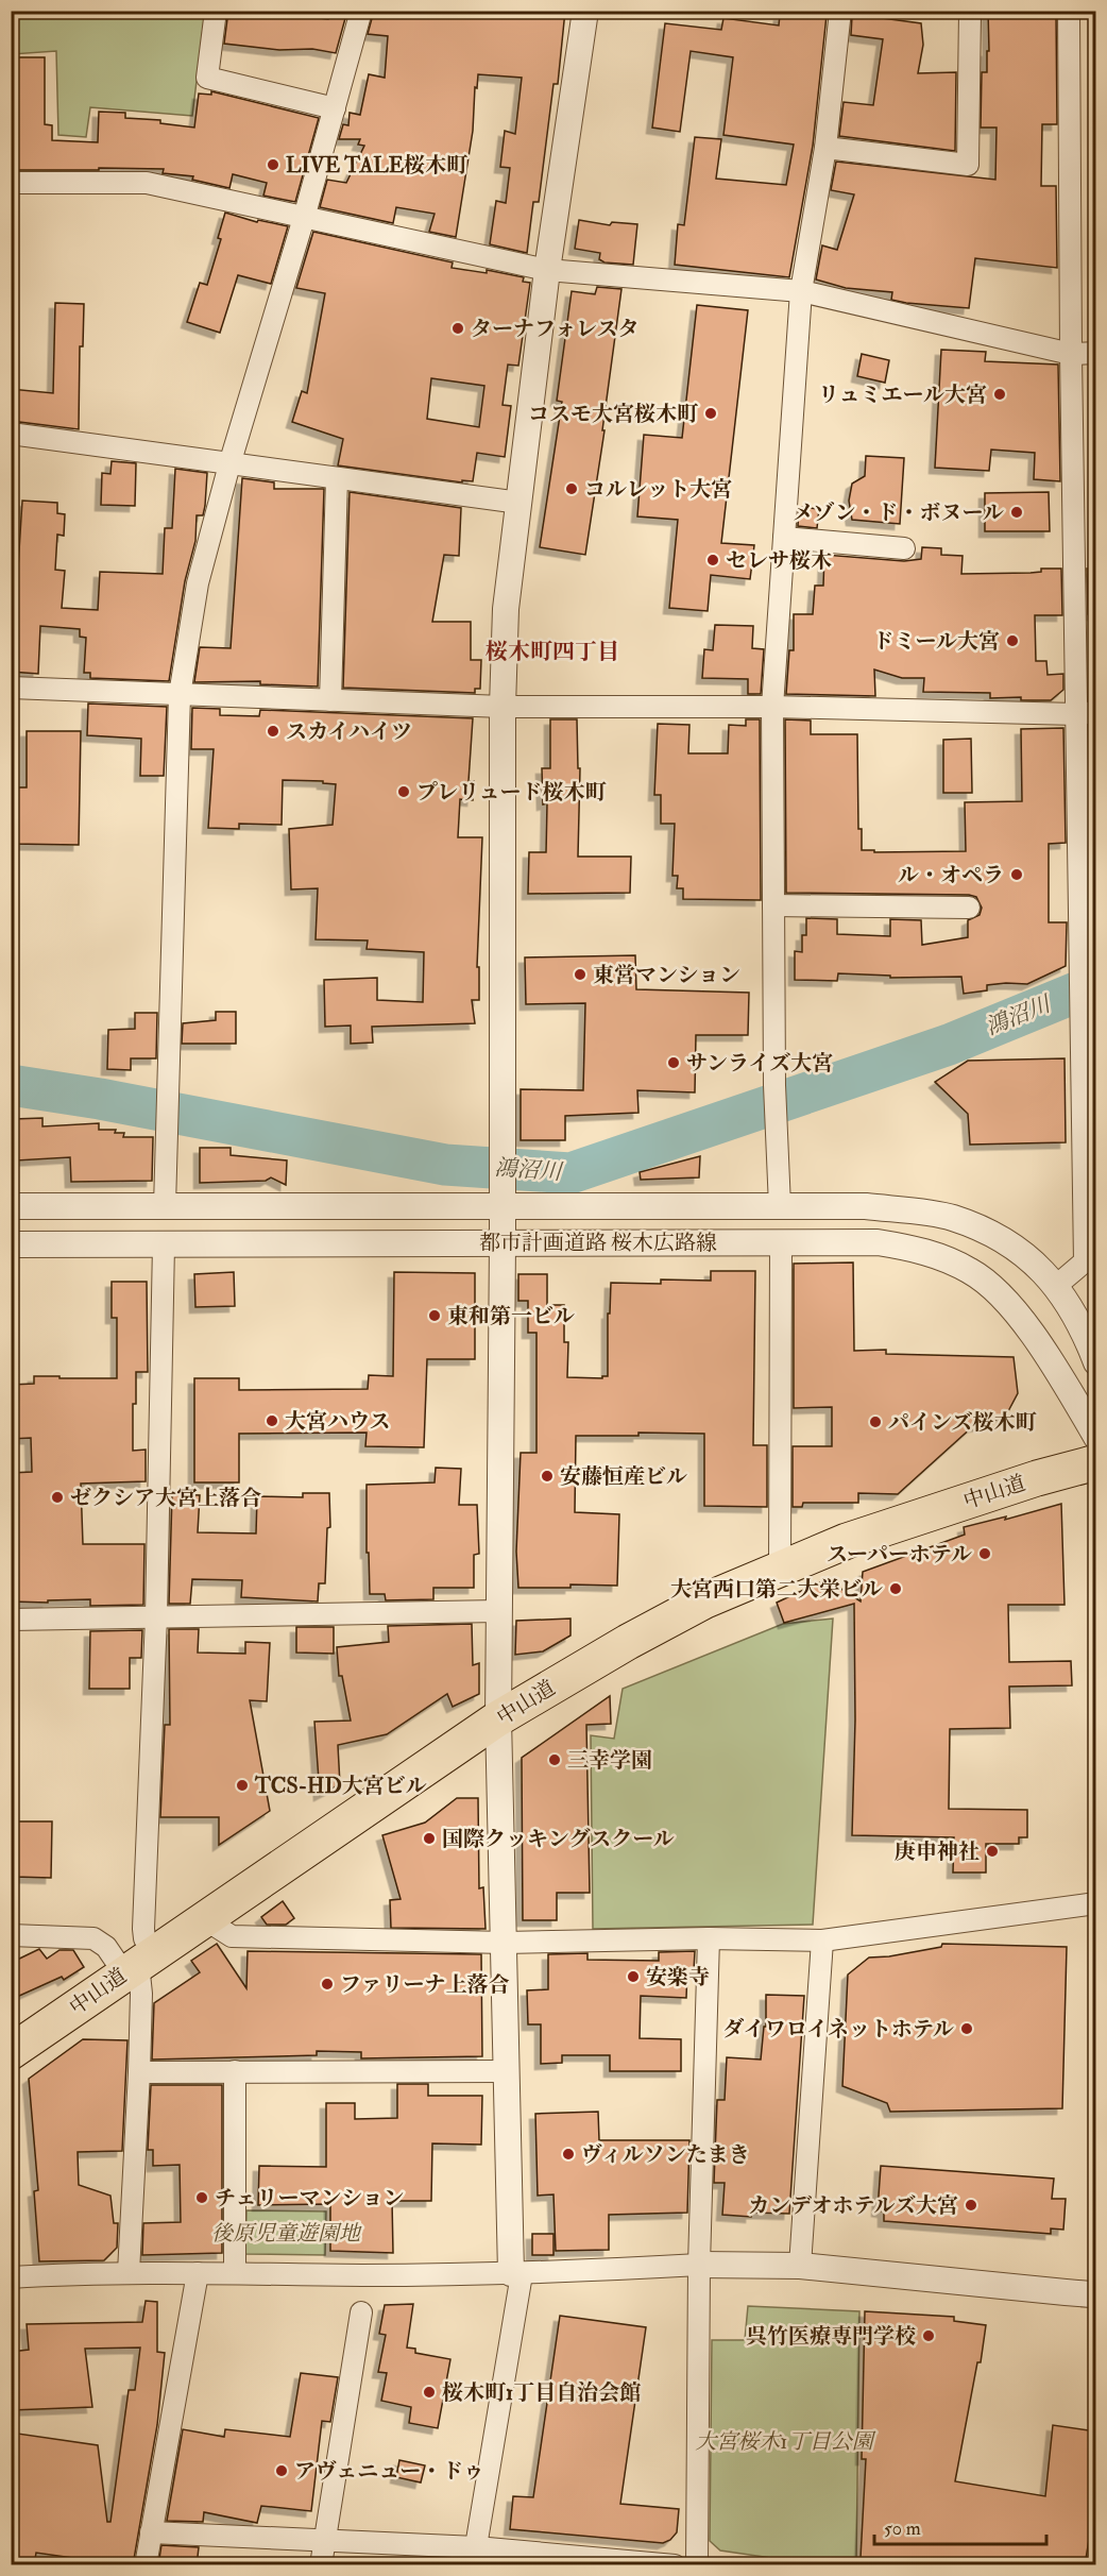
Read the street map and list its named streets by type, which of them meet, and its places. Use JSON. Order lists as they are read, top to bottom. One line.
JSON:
{"streets":{"highway":["中山道"],"street":["都市計画道路 桜木広路線"]},"districts":["桜木町四丁目"],"water":["鴻沼川"],"parks":["後原児童遊園地","大宮桜木1丁目公園"],"places":["LIVE TALE桜木町","ターナフォレスタ","リュミエール大宮","コスモ大宮桜木町","コルレット大宮","メゾン・ド・ボヌール","セレサ桜木","ドミール大宮","スカイハイツ","プレリュード桜木町","ル・オペラ","東営マンション","サンライズ大宮","東和第一ビル","大宮ハウス","パインズ桜木町","安藤恒産ビル","ゼクシア大宮上落合","スーパーホテル","大宮西口第二大栄ビル","三幸学園","TCS-HD大宮ビル","国際クッキングスクール","庚申神社","安楽寺","ファリーナ上落合","ダイワロイネットホテル","ヴィルソンたまき","チェリーマンション","カンデオホテルズ大宮","呉竹医療専門学校","桜木町1丁目自治会館","アヴェニュー・ドゥ"],"scale_bar":"50 m"}
